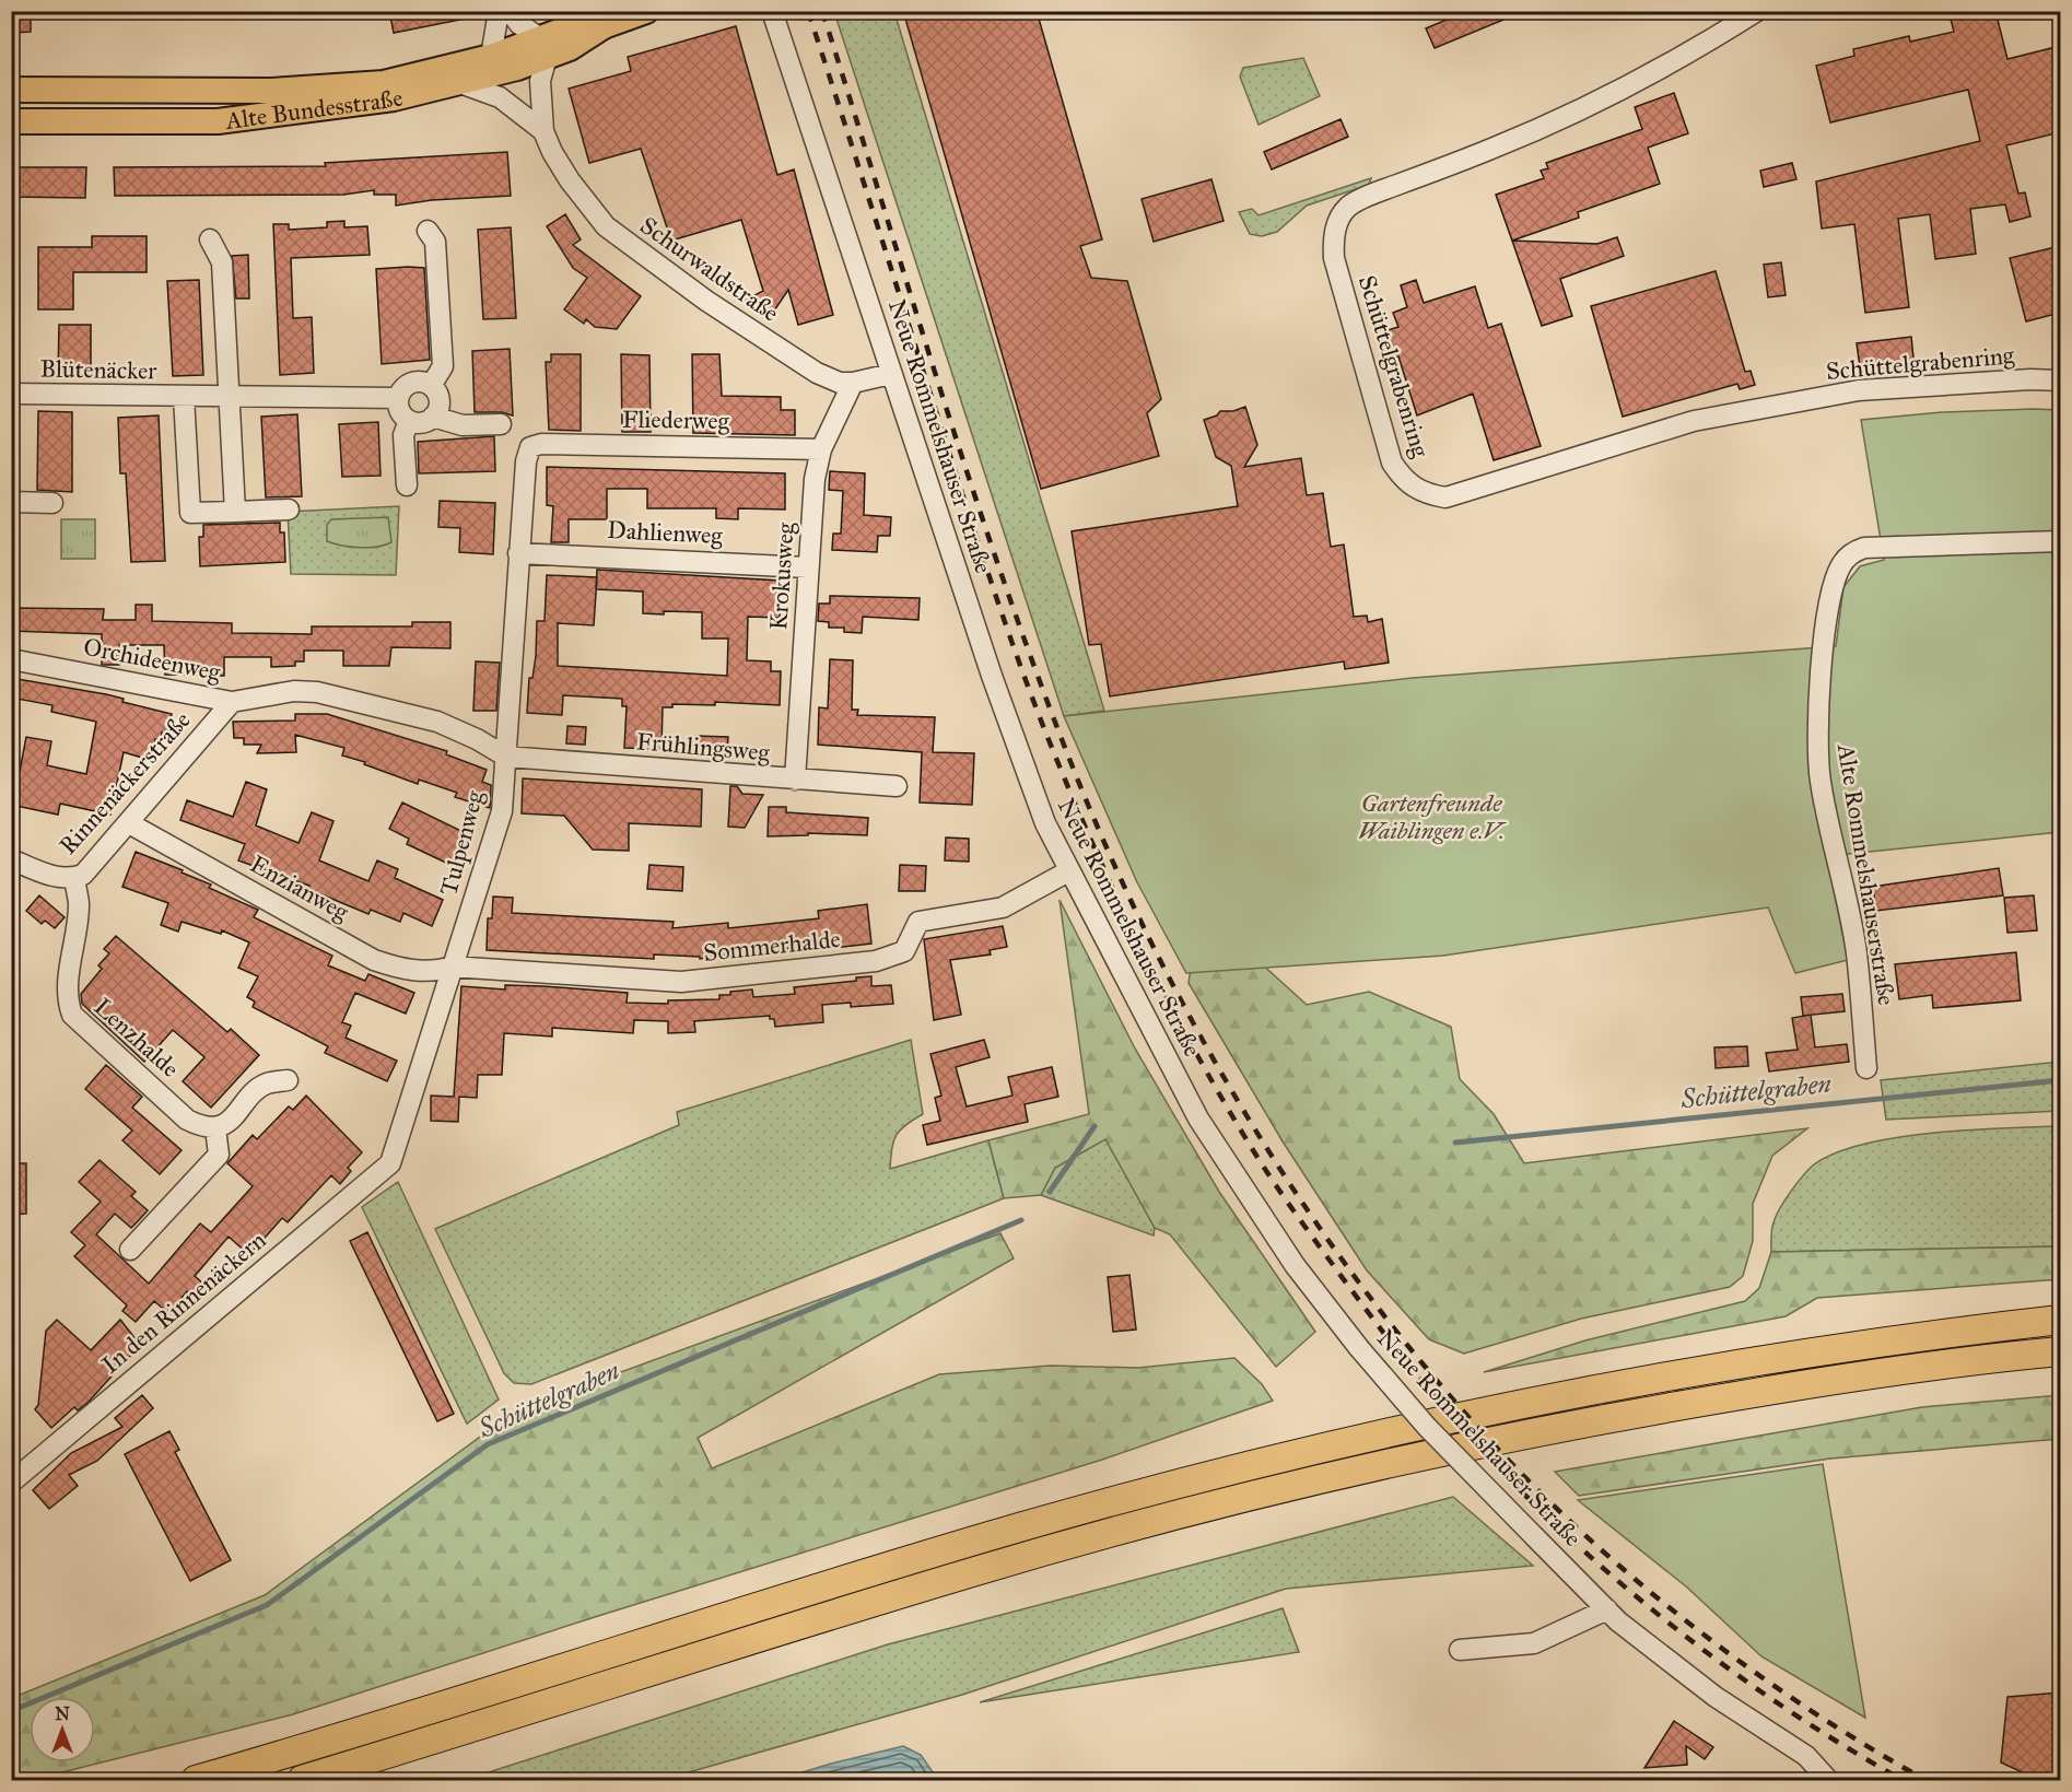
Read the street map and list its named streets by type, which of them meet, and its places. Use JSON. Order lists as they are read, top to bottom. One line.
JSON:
{"streets":{"main road":["Alte Bundesstraße"],"street":["Schurwaldstraße","Schüttelgrabenring","Blütenäcker","Fliederweg","Neue Rommelshauser Straße","Dahlienweg","Krokusweg","Orchideenweg","Frühlingsweg","Rinnenäckerstraße","Tulpenweg","Alte Rommelshauserstraße","Enzianweg","Sommerhalde","Lenzhalde","In den Rinnenäckern"]},"crossings":[["Alte Bundesstraße","Schurwaldstraße"],["Schurwaldstraße","Krokusweg"],["Fliederweg","Krokusweg"],["Fliederweg","Tulpenweg"],["Neue Rommelshauser Straße","Sommerhalde"],["Dahlienweg","Krokusweg"],["Dahlienweg","Tulpenweg"],["Krokusweg","Frühlingsweg"],["Orchideenweg","Frühlingsweg"],["Orchideenweg","Rinnenäckerstraße"],["Orchideenweg","Tulpenweg"],["Frühlingsweg","Tulpenweg"],["Rinnenäckerstraße","Enzianweg"],["Rinnenäckerstraße","Lenzhalde"],["Tulpenweg","Enzianweg"],["Tulpenweg","Sommerhalde"],["Tulpenweg","In den Rinnenäckern"],["Enzianweg","Sommerhalde"]],"water":["Schüttelgraben"],"parks":["Gartenfreunde Waiblingen e.V."],"north":"top"}
